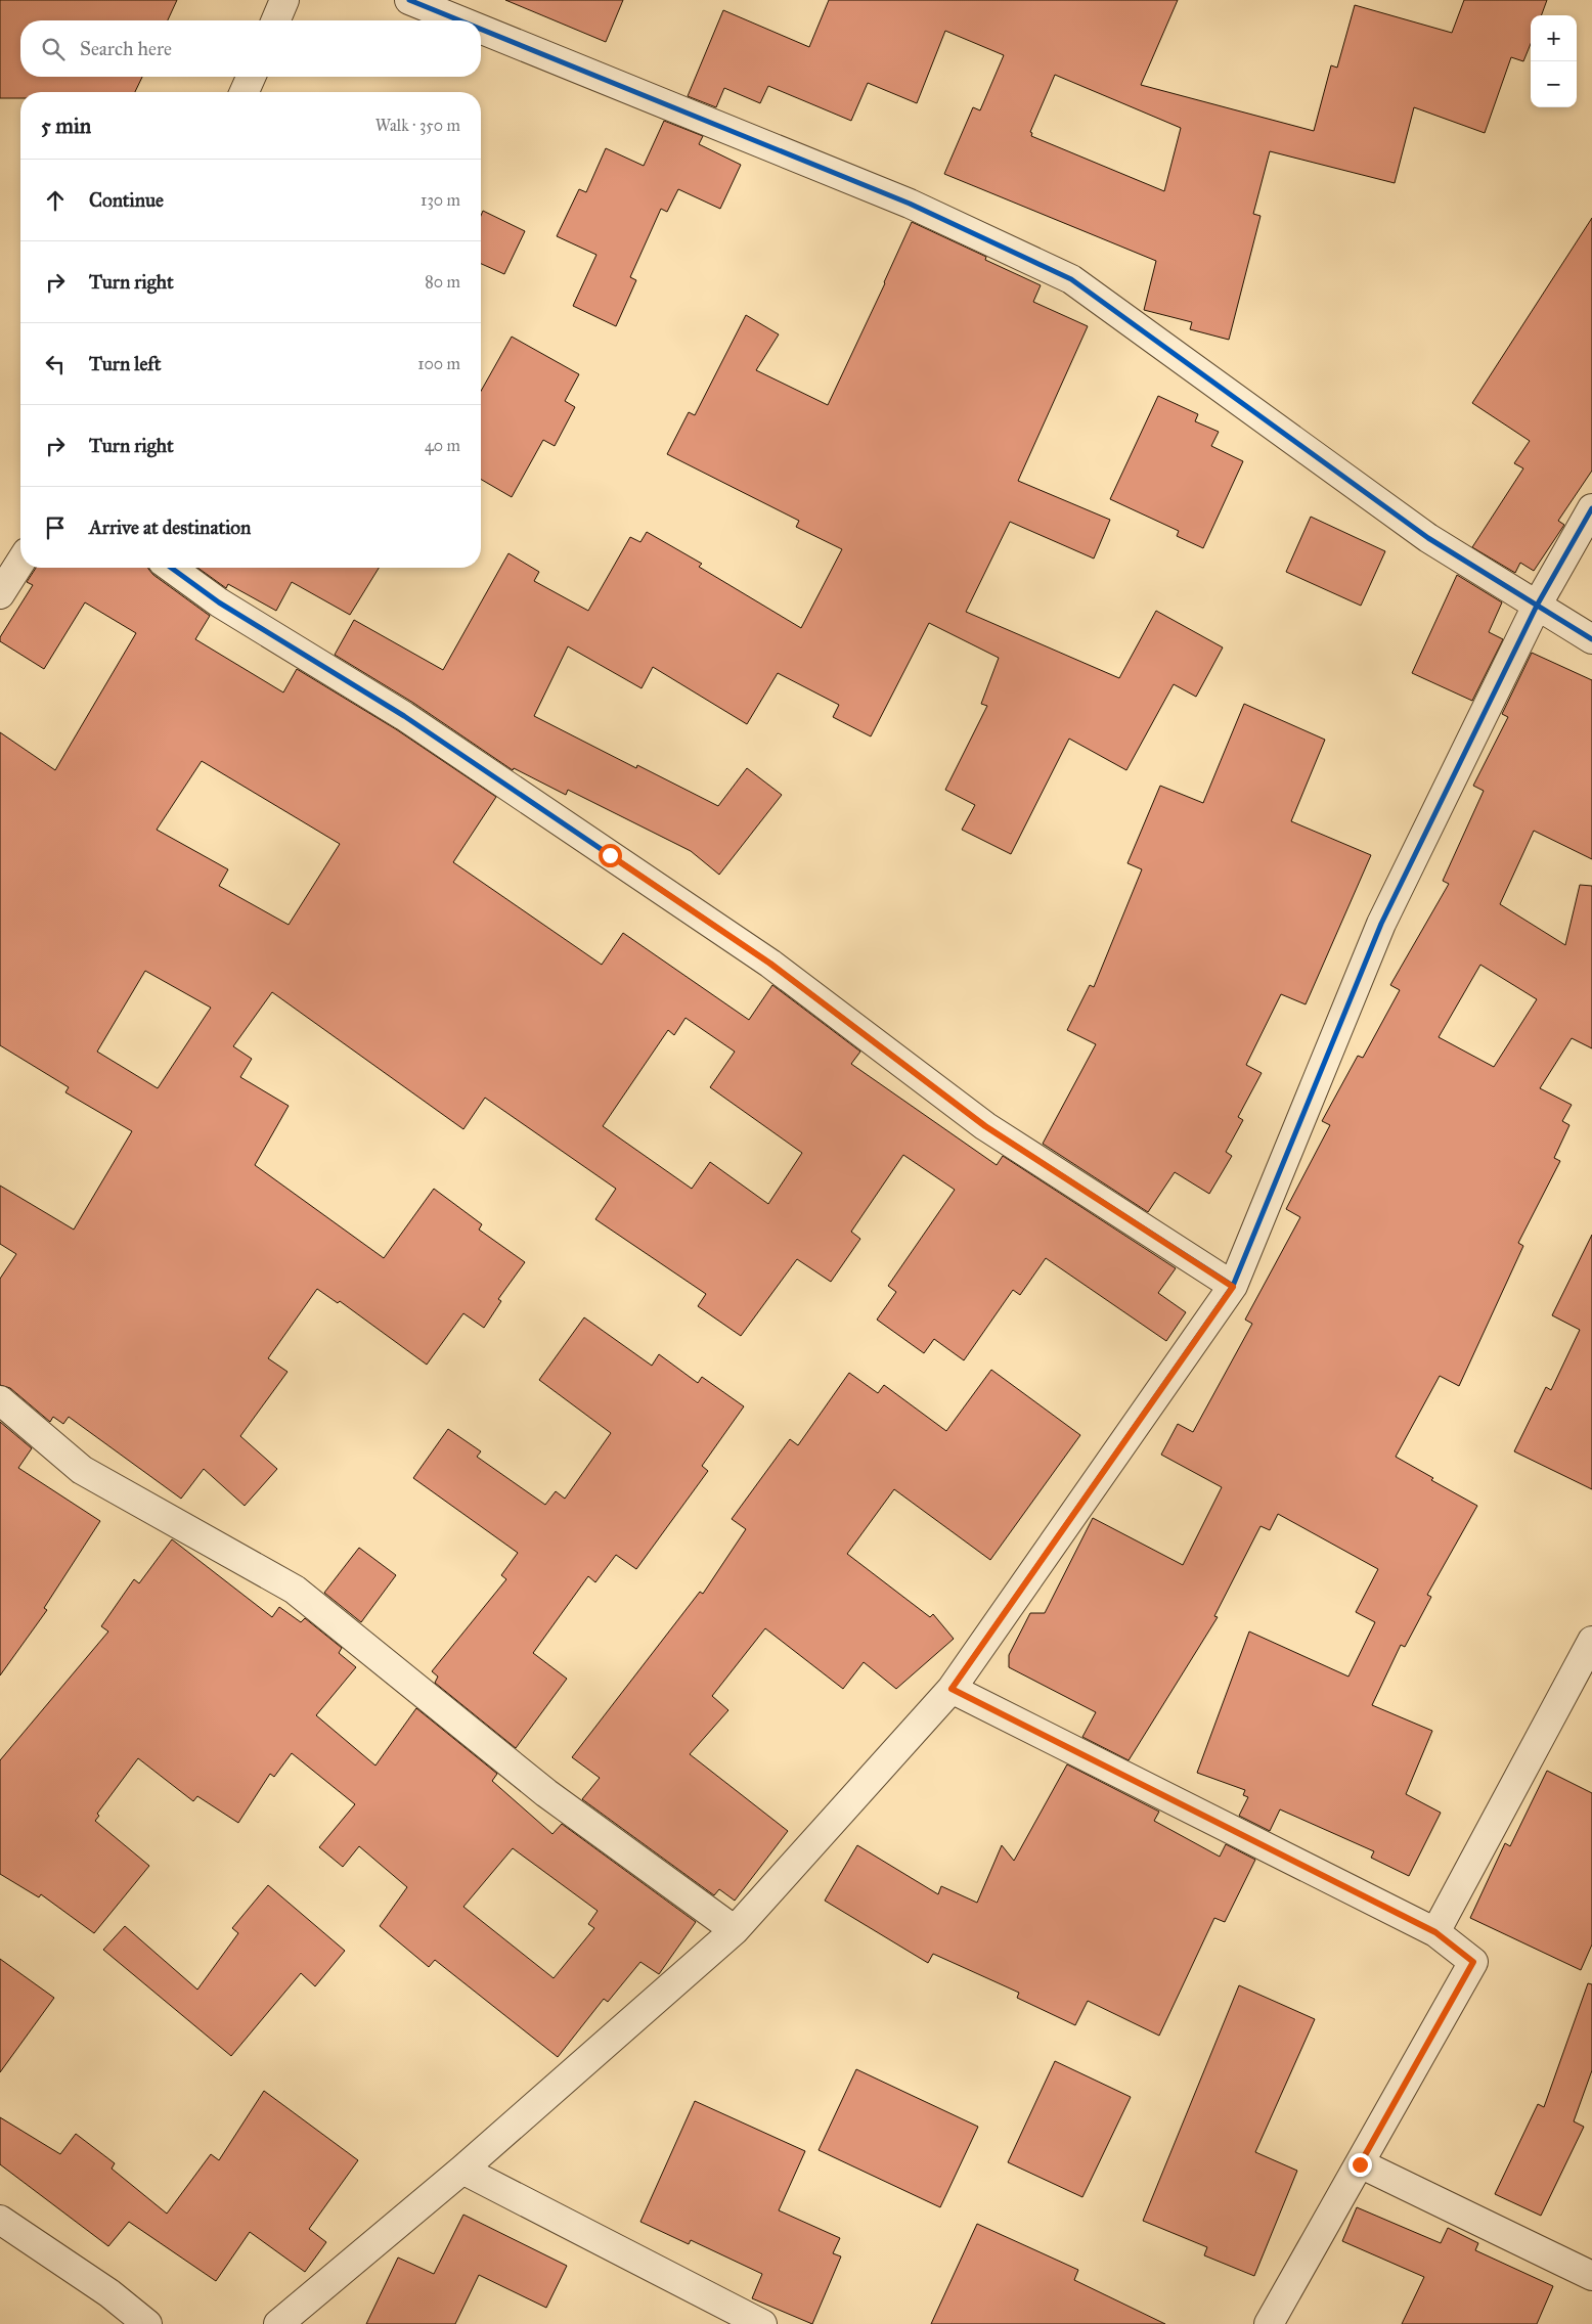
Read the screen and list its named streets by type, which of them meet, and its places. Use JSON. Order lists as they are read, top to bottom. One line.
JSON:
{"page":{"map_buttons":["+","−"],"search":"Search here","heading":["5 min","Walk · 350 m"],"list":[["Continue","130 m"],["Turn right","80 m"],["Turn left","100 m"],["Turn right","40 m"],"Arrive at destination"]}}
